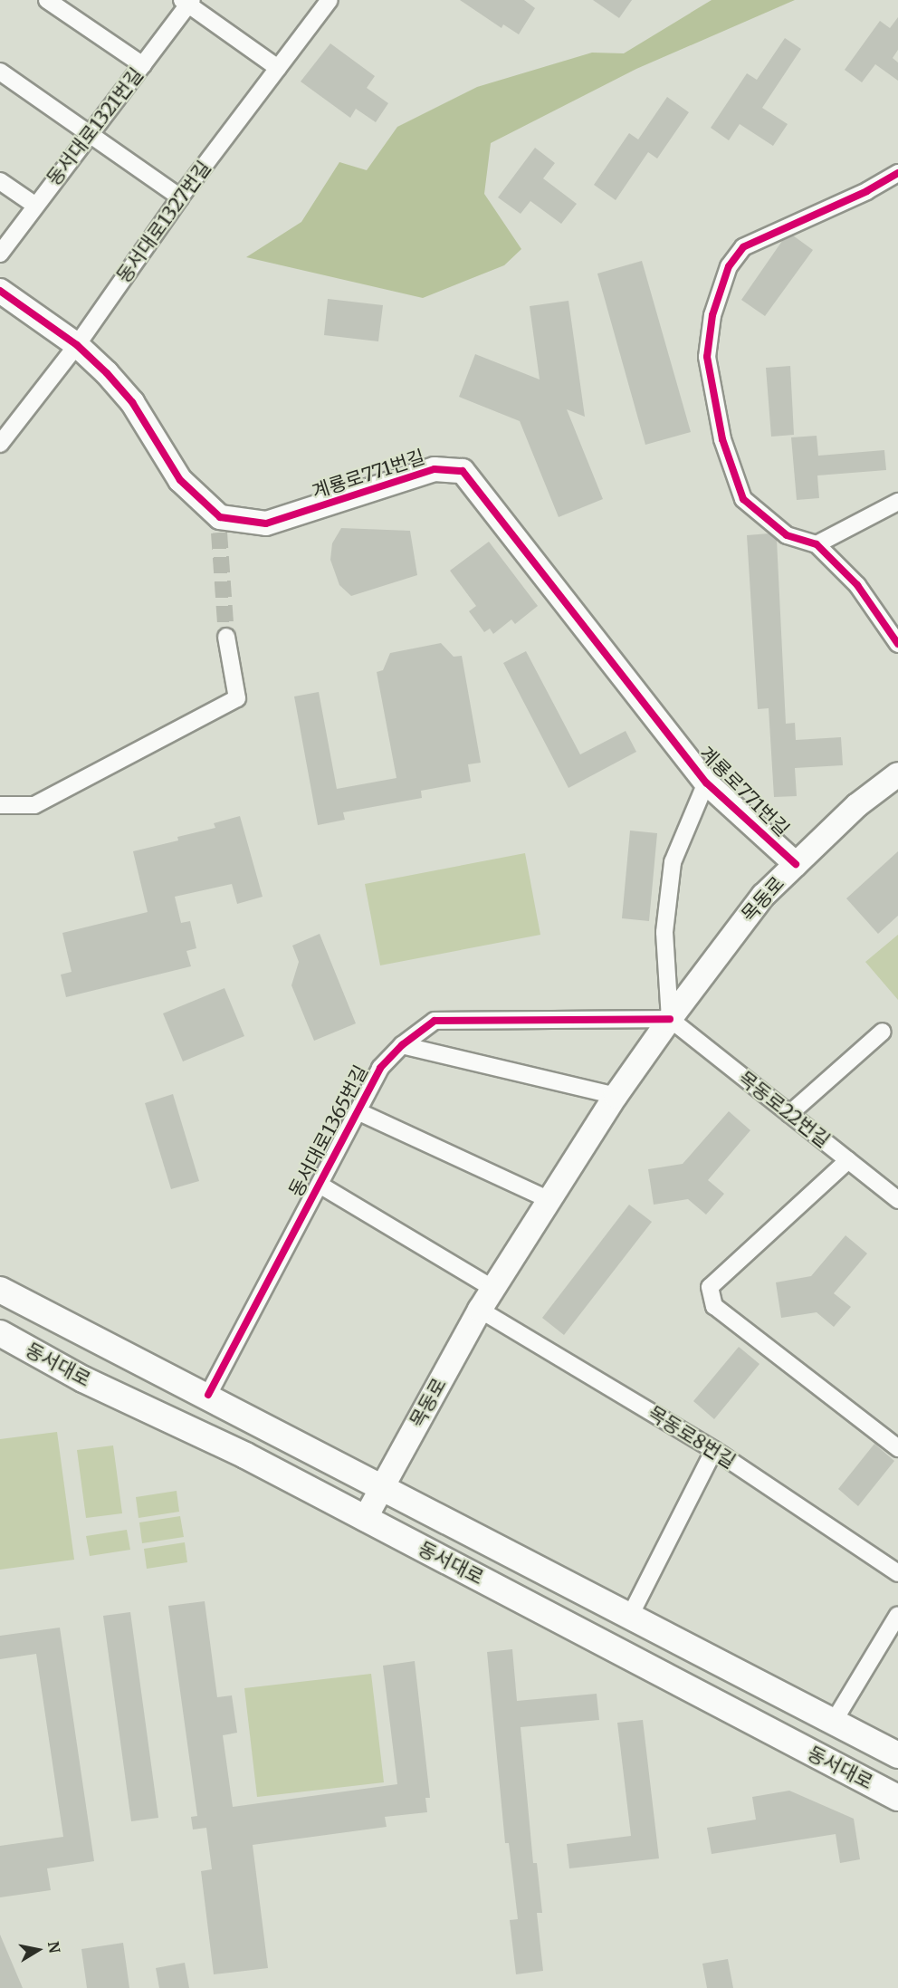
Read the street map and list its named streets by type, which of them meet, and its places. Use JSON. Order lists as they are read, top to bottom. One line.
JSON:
{"streets":{"main road":["동서대로"],"street":["동서대로1321번길","동서대로1327번길","계룡로771번길","목동로","목동로22번길","동서대로1365번길","목동로8번길"]},"crossings":[["동서대로1327번길","계룡로771번길"],["계룡로771번길","목동로"],["목동로","목동로22번길"],["목동로","동서대로1365번길"],["목동로","동서대로"],["목동로","목동로8번길"],["목동로22번길","동서대로1365번길"],["동서대로1365번길","동서대로"]],"north":"right"}
